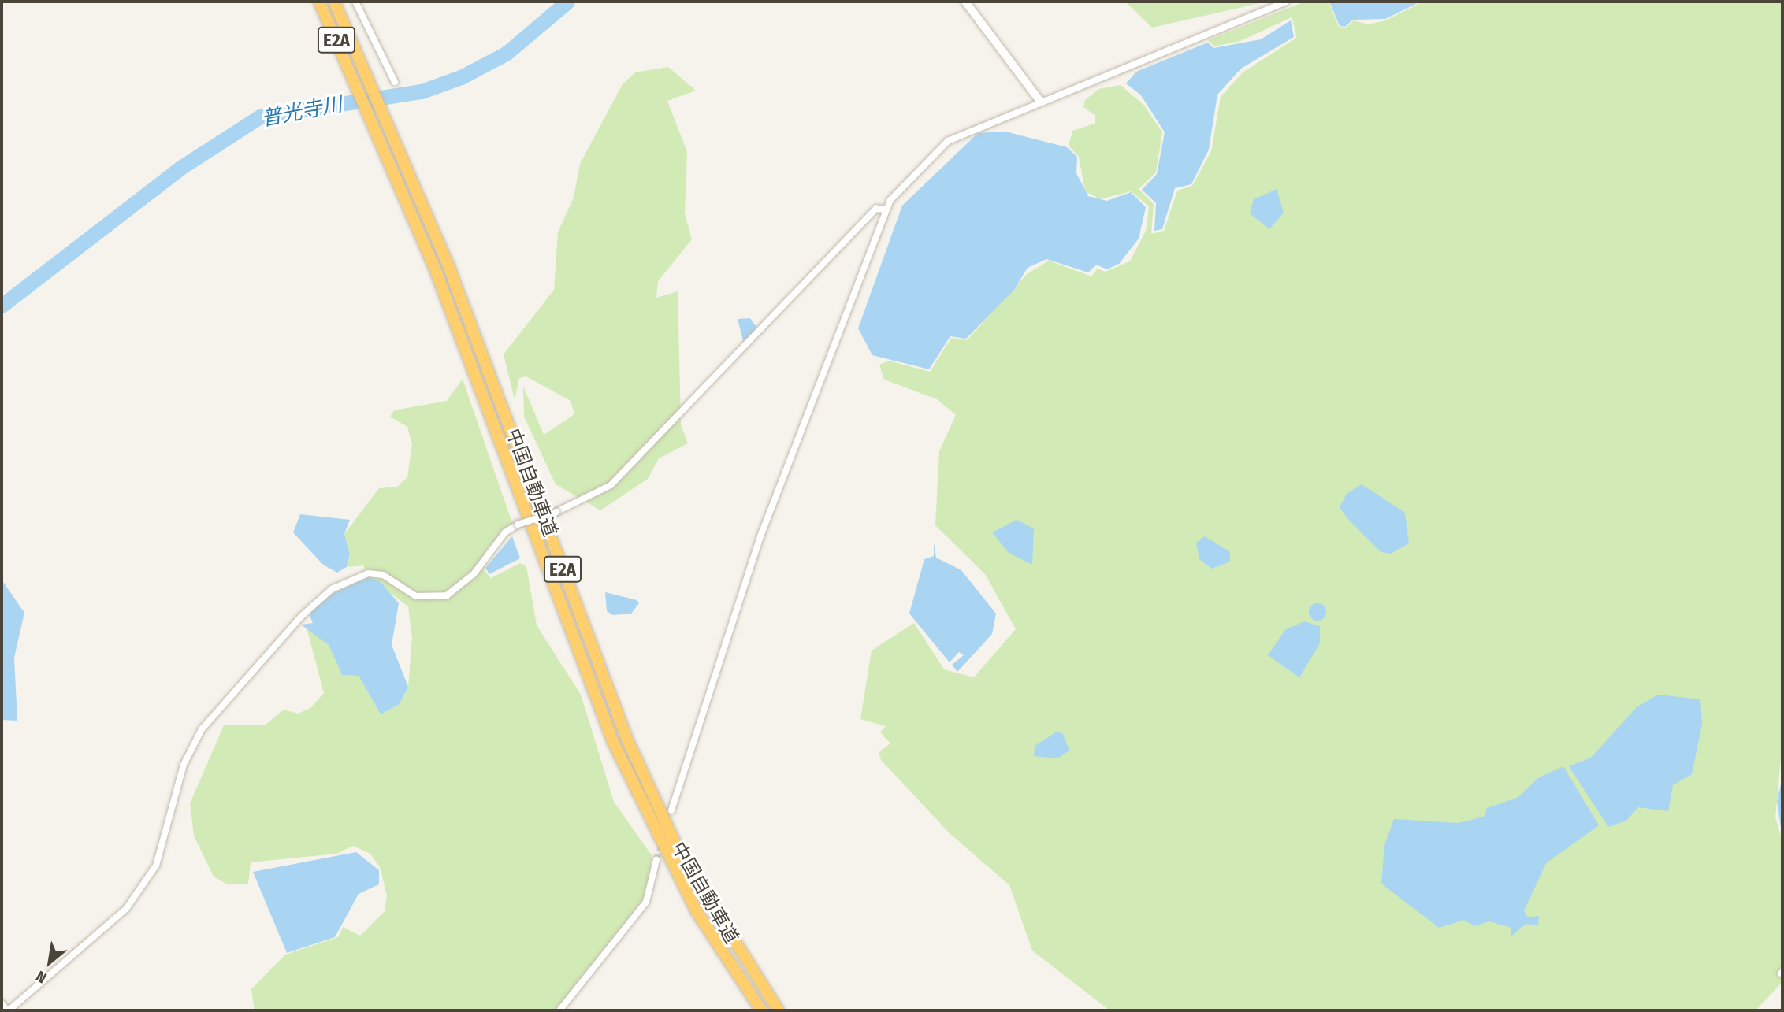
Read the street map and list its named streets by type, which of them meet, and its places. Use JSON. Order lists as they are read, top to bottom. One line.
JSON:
{"streets":{"highway":["E2A","中国自動車道"]},"water":["普光寺川"],"north":"bottom left"}
